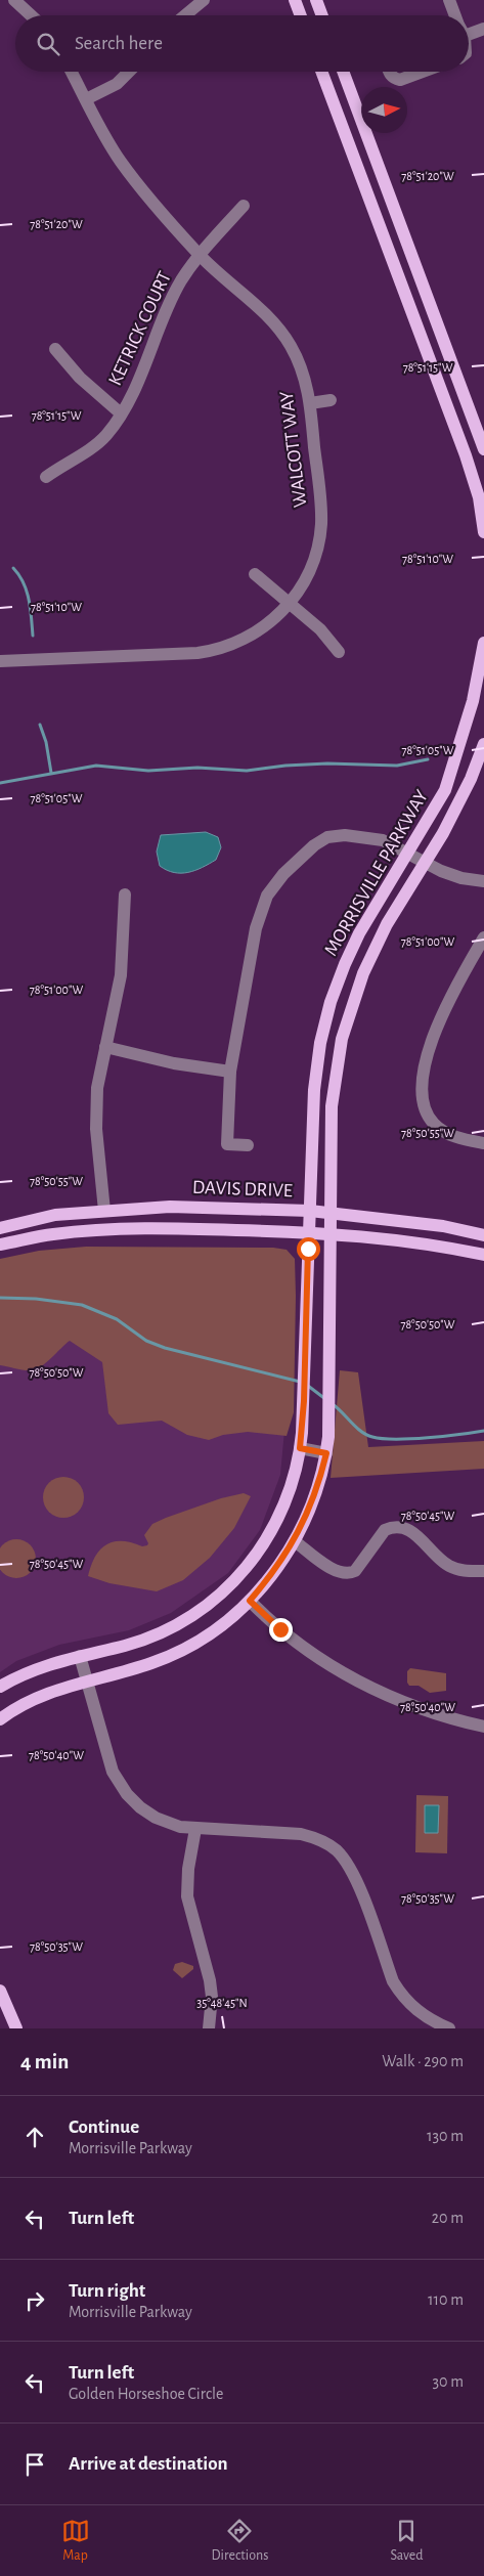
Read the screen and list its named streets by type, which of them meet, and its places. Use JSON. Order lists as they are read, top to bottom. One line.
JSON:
{"streets":{"main road":["MORRISVILLE PARKWAY","DAVIS DRIVE"],"street":["KETRICK COURT","WALCOTT WAY"]},"crossings":[["KETRICK COURT","WALCOTT WAY"],["MORRISVILLE PARKWAY","DAVIS DRIVE"]],"north":"right","page":{"search":"Search here","heading":["4 min","Walk · 290 m"],"list":[["Continue","Morrisville Parkway","130 m"],["Turn left","20 m"],["Turn right","Morrisville Parkway","110 m"],["Turn left","Golden Horseshoe Circle","30 m"],"Arrive at destination"],"nav":["Map","Directions","Saved"]},"coordinates":["78°51'20\"W","78°51'15\"W","78°51'10\"W","78°51'05\"W","78°51'00\"W","78°50'55\"W","78°50'50\"W","78°50'45\"W","78°50'40\"W","78°50'35\"W","35°48'45\"N"]}
